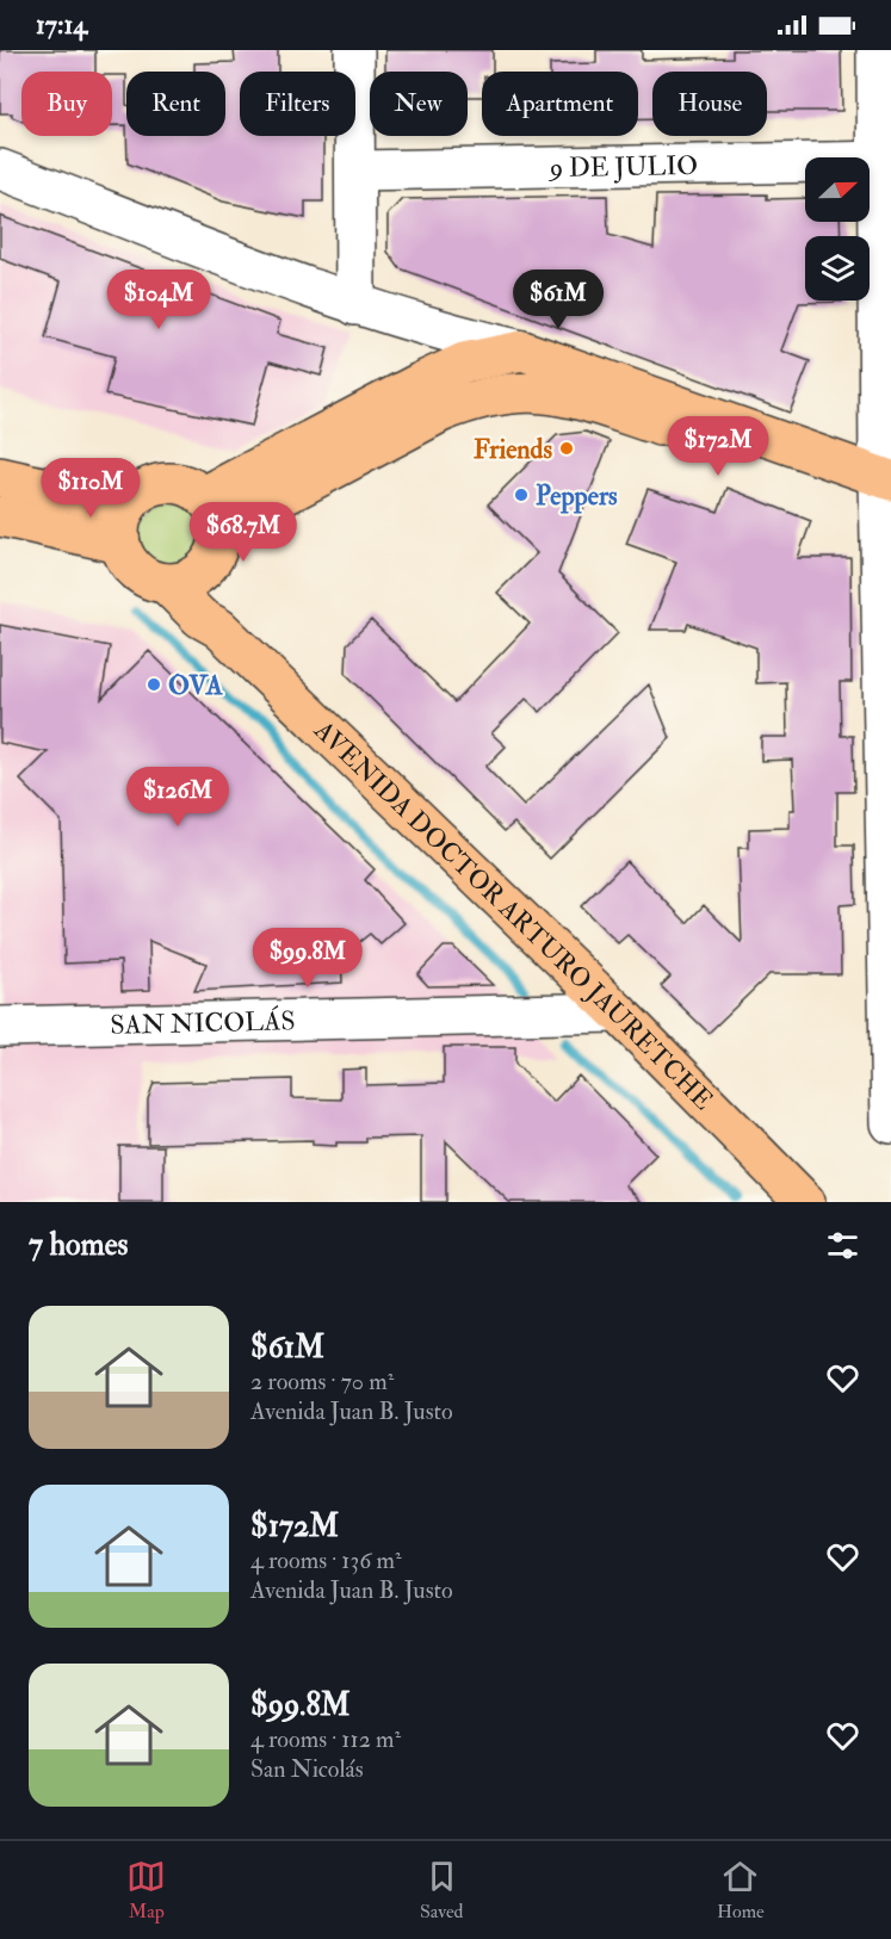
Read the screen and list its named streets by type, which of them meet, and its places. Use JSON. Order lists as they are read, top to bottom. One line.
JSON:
{"streets":{"main road":["AVENIDA DOCTOR ARTURO JAURETCHE"],"street":["9 DE JULIO","SAN NICOLÁS"]},"crossings":[["AVENIDA DOCTOR ARTURO JAURETCHE","SAN NICOLÁS"]],"places":["Friends","Peppers","OVA"],"north":"right","page":{"status":"17:14","chip":["Buy","Rent","Filters","New","Apartment","House"],"price":["$104M","$61M","$172M","$110M","$68.7M","$126M","$99.8M"],"heading":"7 homes","list":[{"name":"$61M","note":"2 rooms · 70 m² · Avenida Juan B. Justo"},{"name":"$172M","note":"4 rooms · 136 m² · Avenida Juan B. Justo"},{"name":"$99.8M","note":"4 rooms · 112 m² · San Nicolás"}],"tabs":["Map","Saved","Home"]}}
